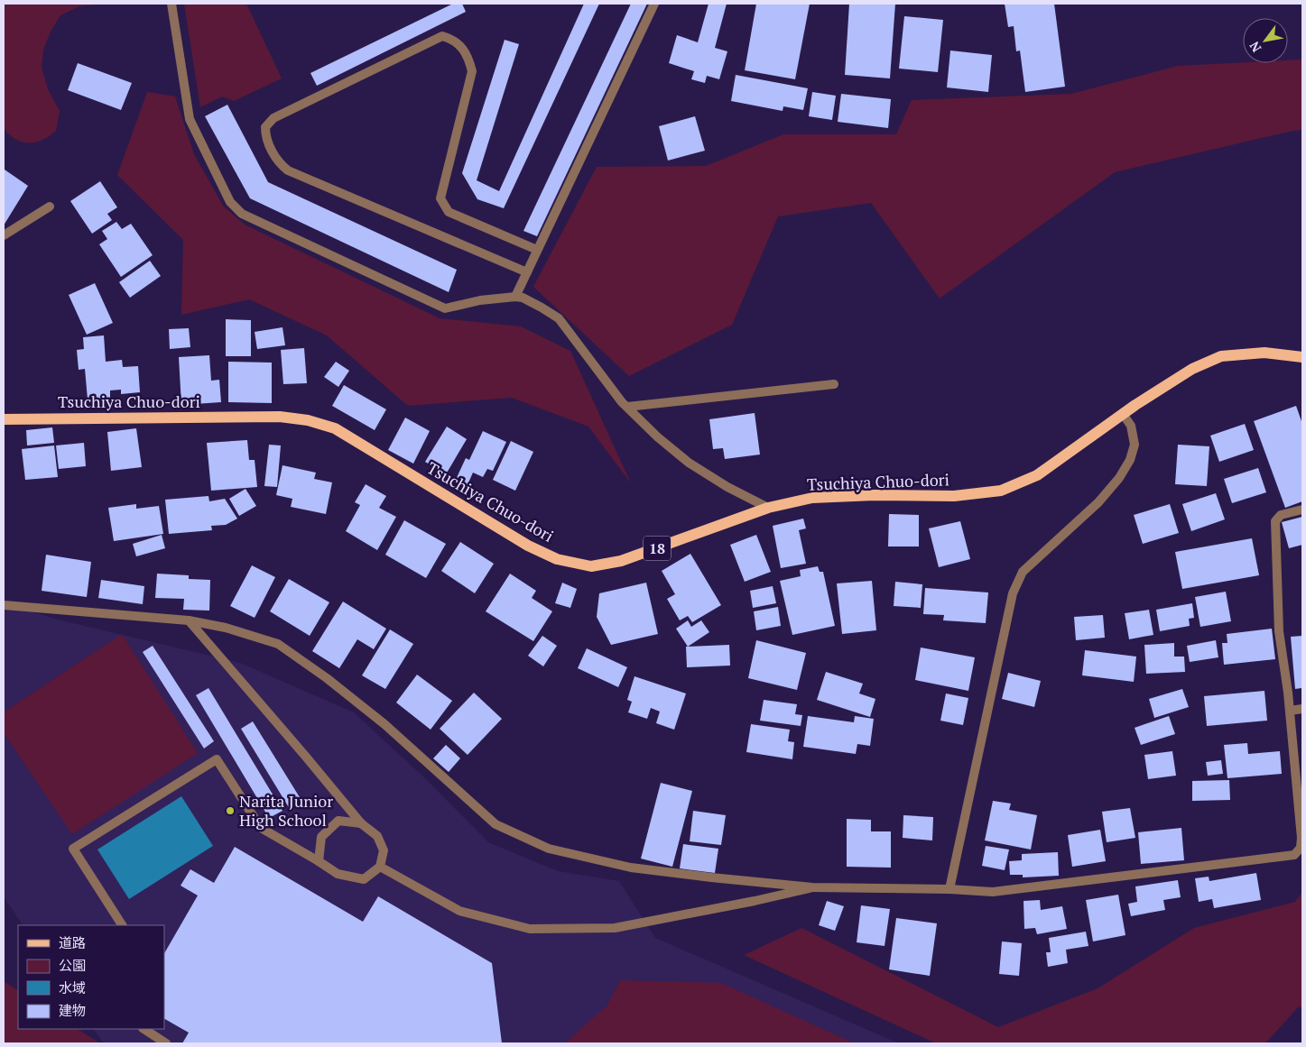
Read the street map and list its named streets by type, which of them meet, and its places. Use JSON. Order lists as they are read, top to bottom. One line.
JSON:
{"streets":{"main road":["Tsuchiya Chuo-dori","18"]},"places":["Narita Junior High School"],"legend":["道路","公園","水域","建物"],"north":"bottom left"}
